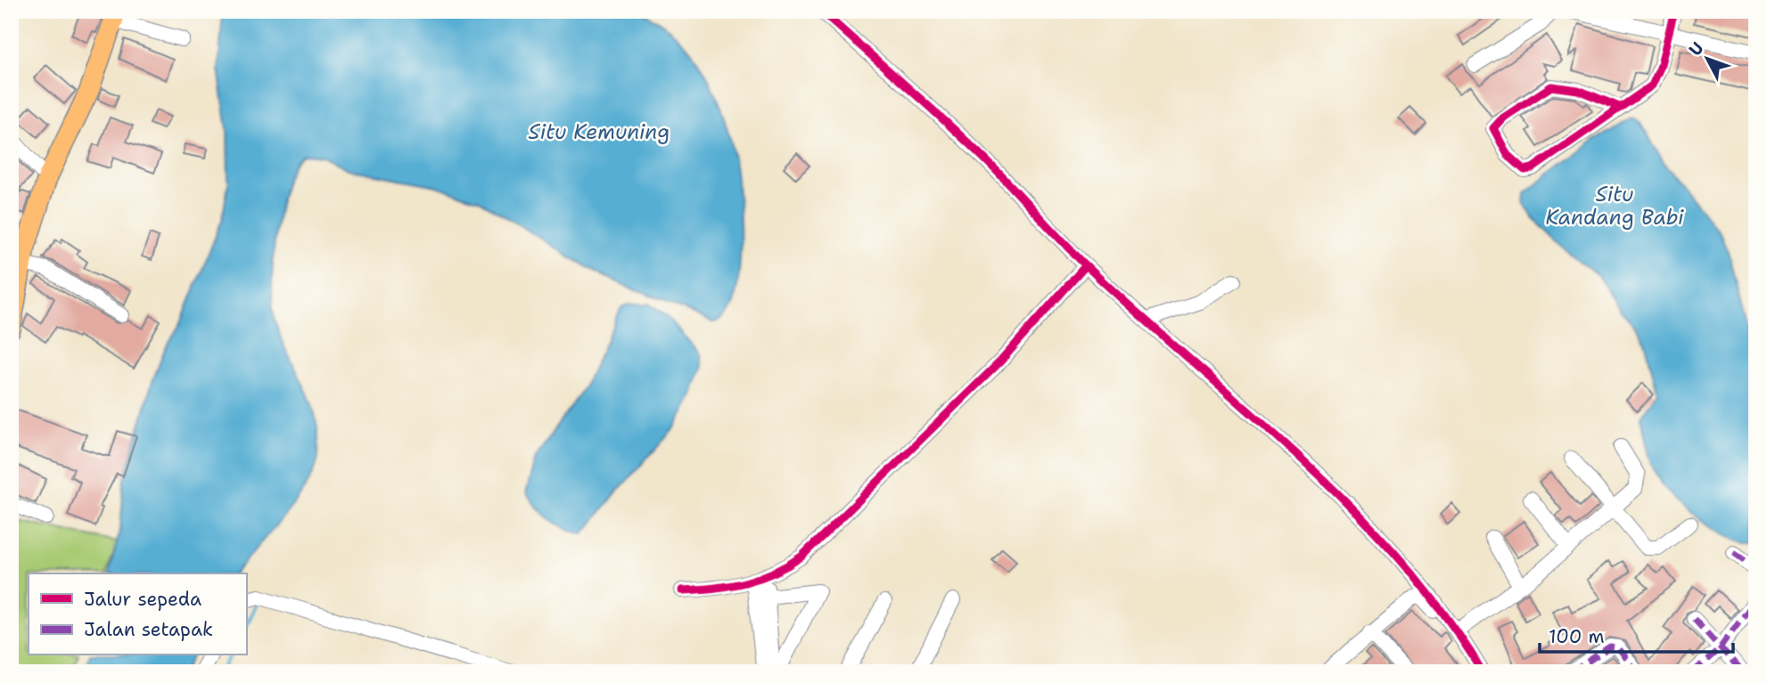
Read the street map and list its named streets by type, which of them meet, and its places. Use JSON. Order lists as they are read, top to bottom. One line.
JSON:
{"water":["Situ Kemuning","Situ Kandang Babi"],"legend":["Jalur sepeda","Jalan setapak"],"scale_bar":"100 m","north":"top left"}
